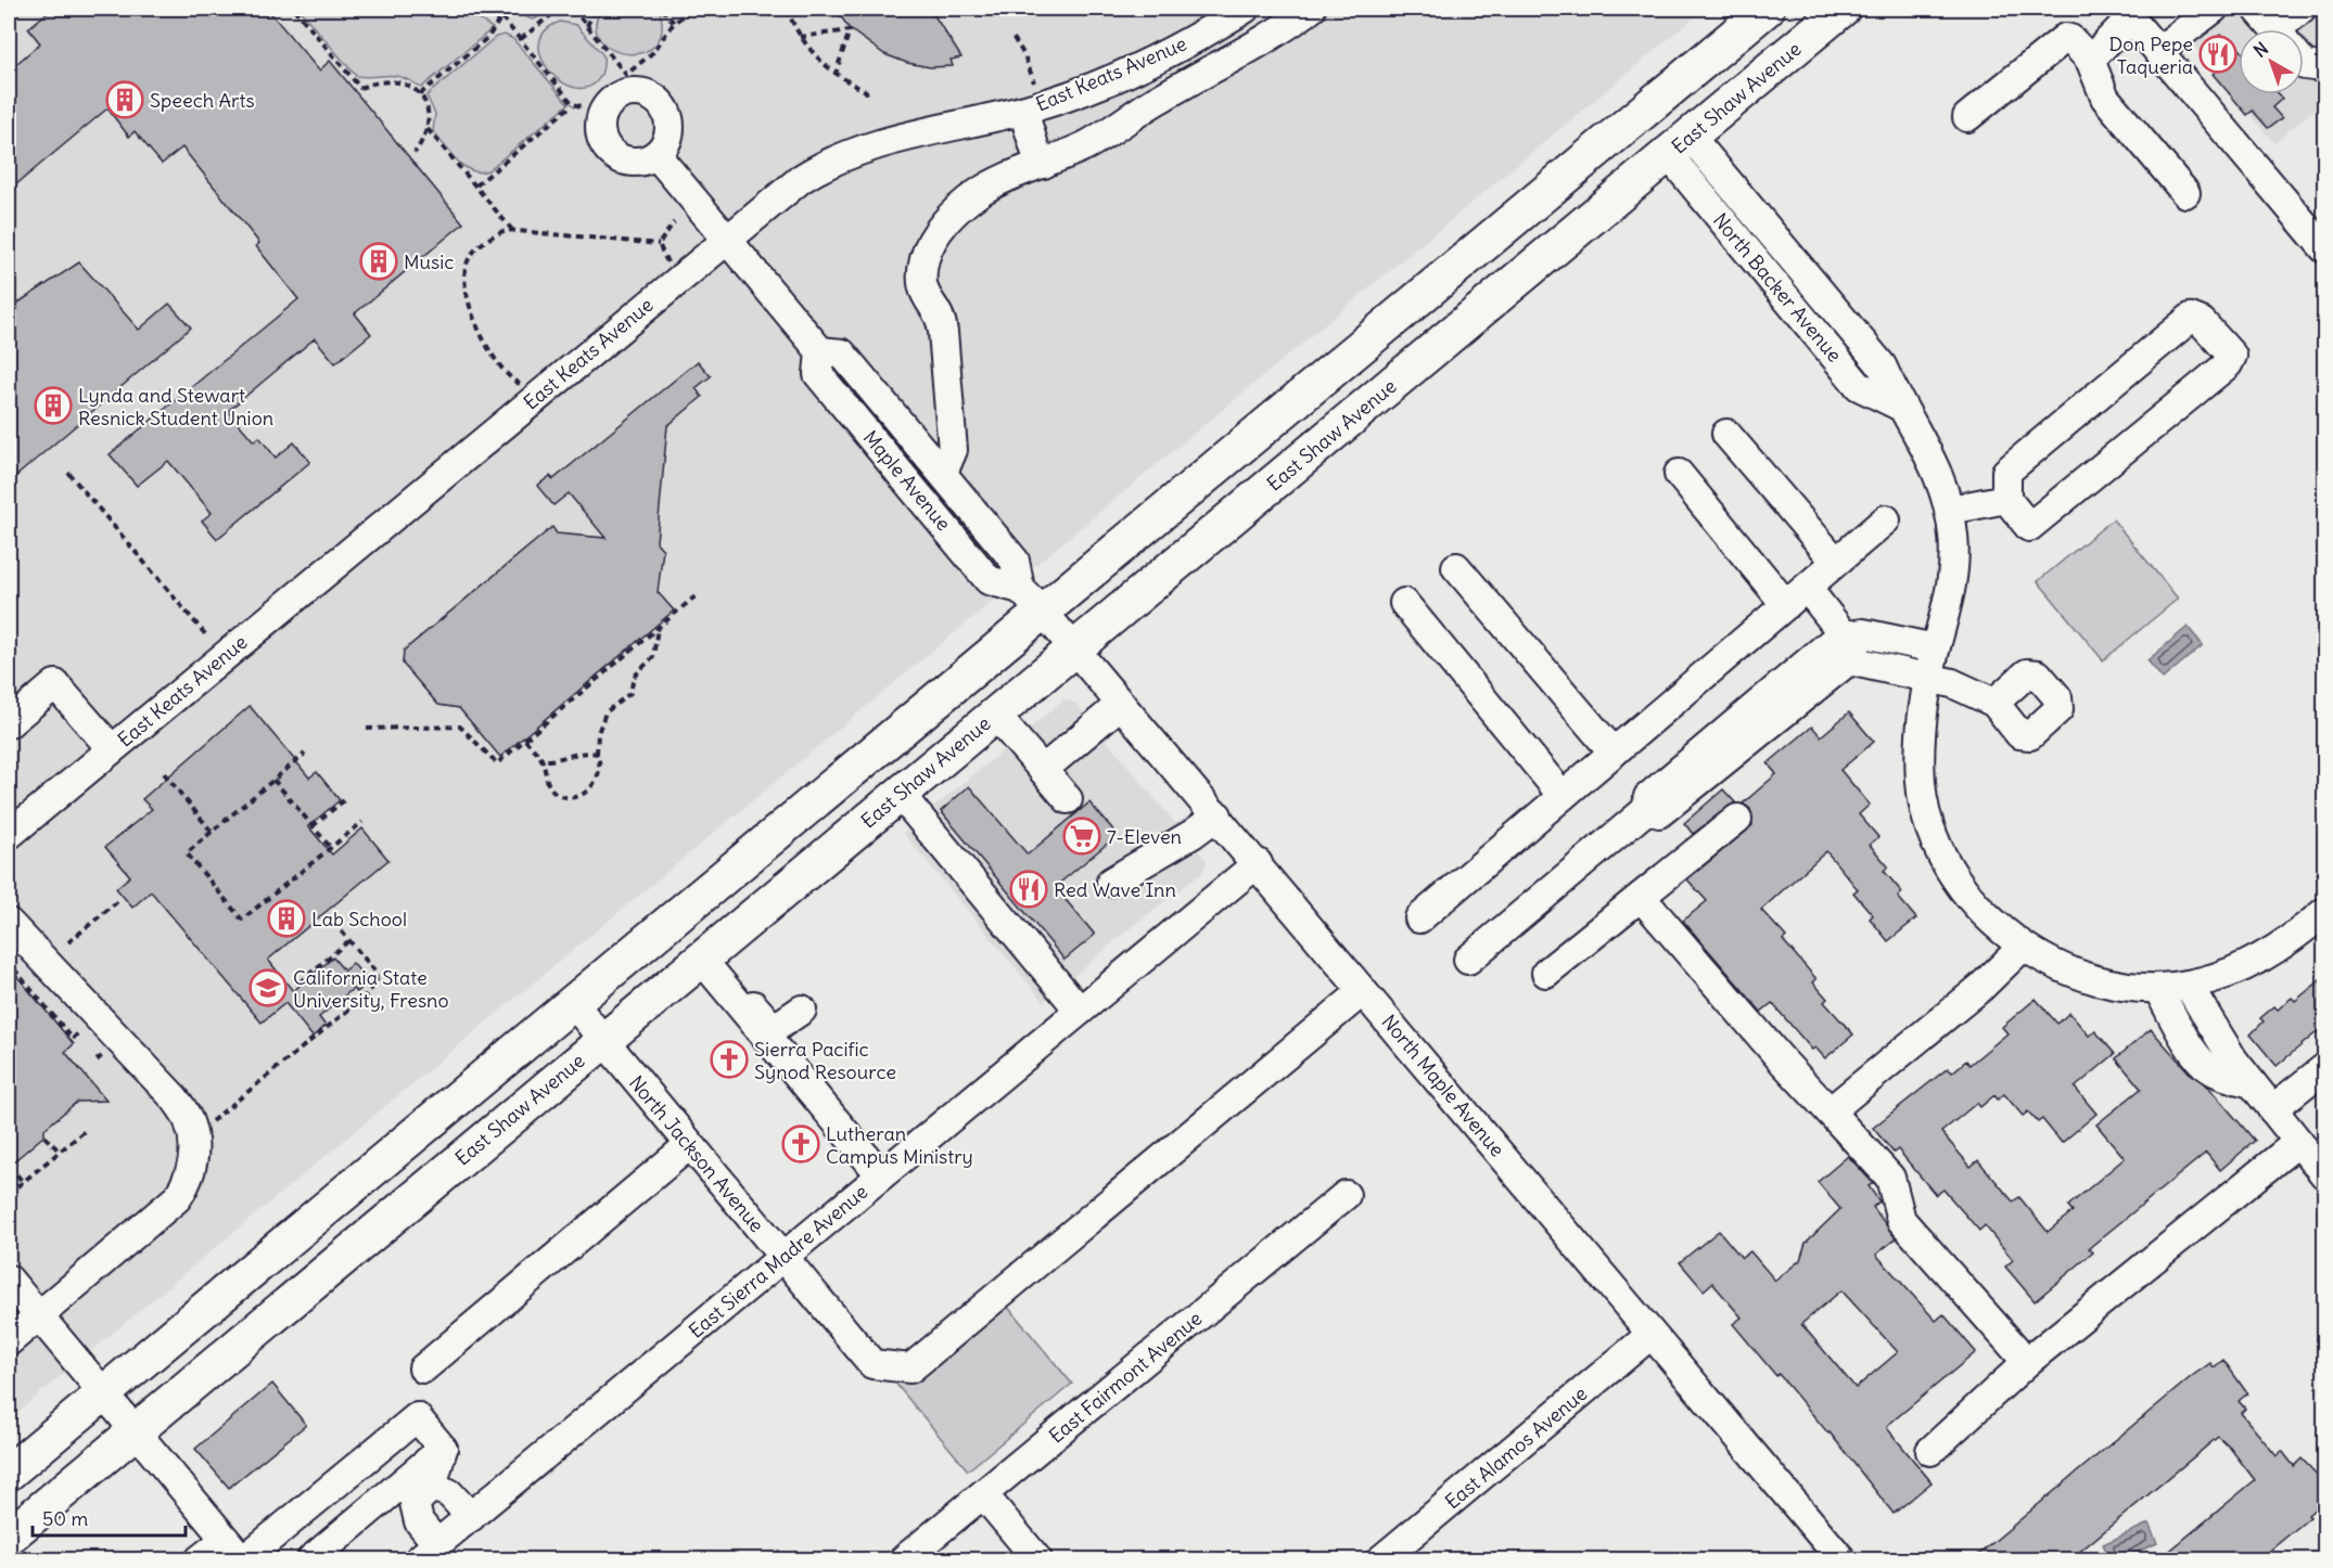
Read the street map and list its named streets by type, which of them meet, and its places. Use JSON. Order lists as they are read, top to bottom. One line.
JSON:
{"streets":{"main road":["East Shaw Avenue"],"street":["East Keats Avenue","North Backer Avenue","Maple Avenue","North Maple Avenue","North Jackson Avenue","East Sierra Madre Avenue","East Fairmont Avenue","East Alamos Avenue"]},"crossings":[["East Shaw Avenue","North Backer Avenue"],["East Shaw Avenue","North Maple Avenue"],["East Shaw Avenue","North Jackson Avenue"],["Maple Avenue","North Maple Avenue"],["North Maple Avenue","North Jackson Avenue"],["North Maple Avenue","East Sierra Madre Avenue"],["North Maple Avenue","East Alamos Avenue"],["North Jackson Avenue","East Sierra Madre Avenue"]],"places":{"restaurant":["Don Pepe Taqueria","Red Wave Inn"],"building":["Speech Arts","Music","Lynda and Stewart Resnick Student Union","Lab School"],"supermarket":["7-Eleven"],"school or university":["California State University, Fresno"],"church":["Sierra Pacific Synod Resource","Lutheran Campus Ministry"]},"scale_bar":"50 m","north":"top left"}
